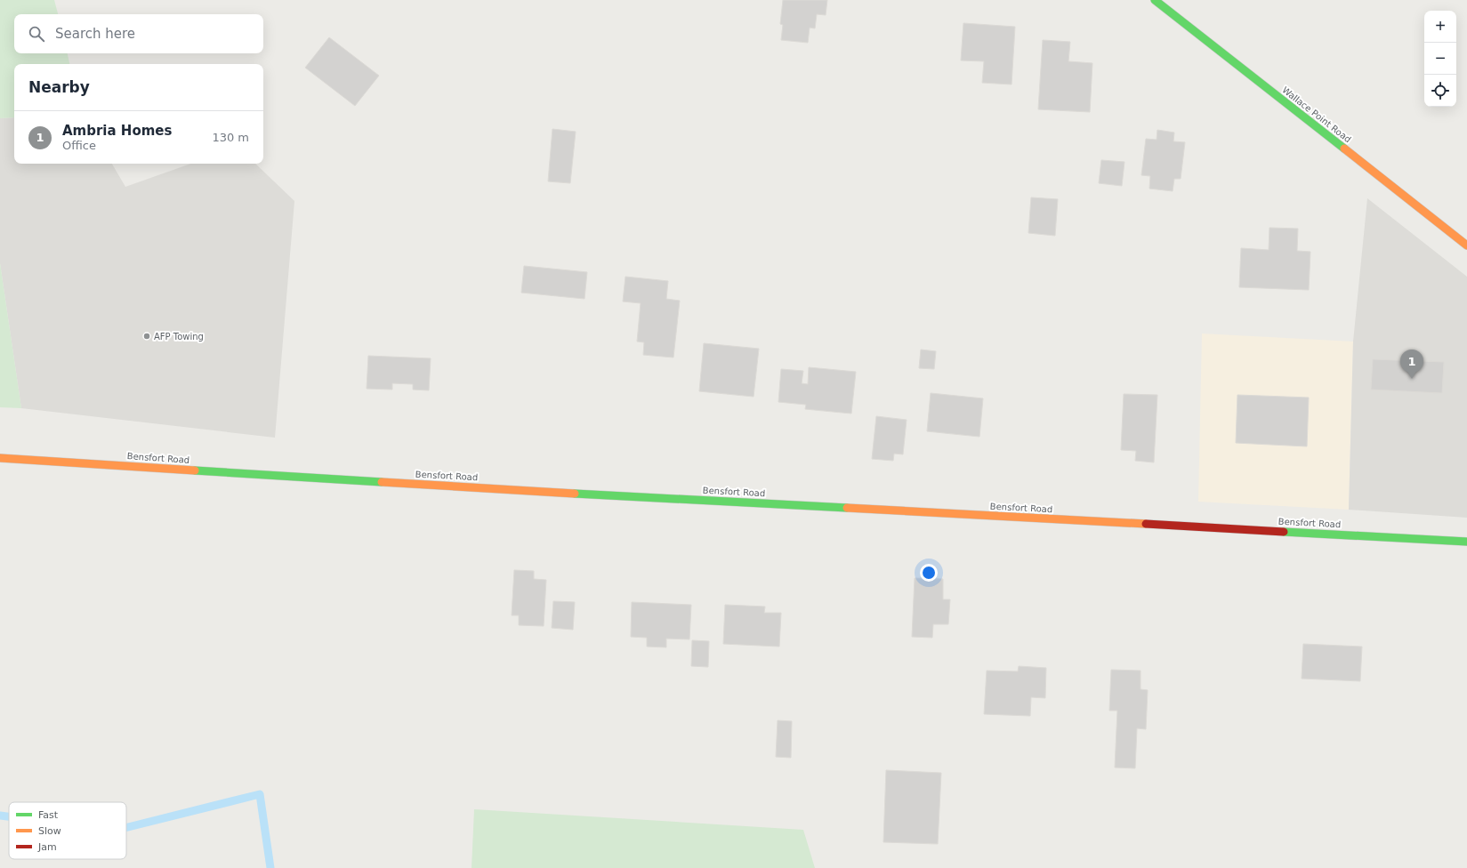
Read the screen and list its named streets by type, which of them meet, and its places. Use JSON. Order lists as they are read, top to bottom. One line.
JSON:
{"streets":{"main road":["Wallace Point Road","Bensfort Road"]},"places":["AFP Towing"],"legend":["Fast","Slow","Jam"],"page":{"map_buttons":["+","−"],"search":"Search here","heading":"Nearby","list":[{"mark":"1","name":"Ambria Homes","note":"Office","value":"130 m"}],"pins":"1"}}
